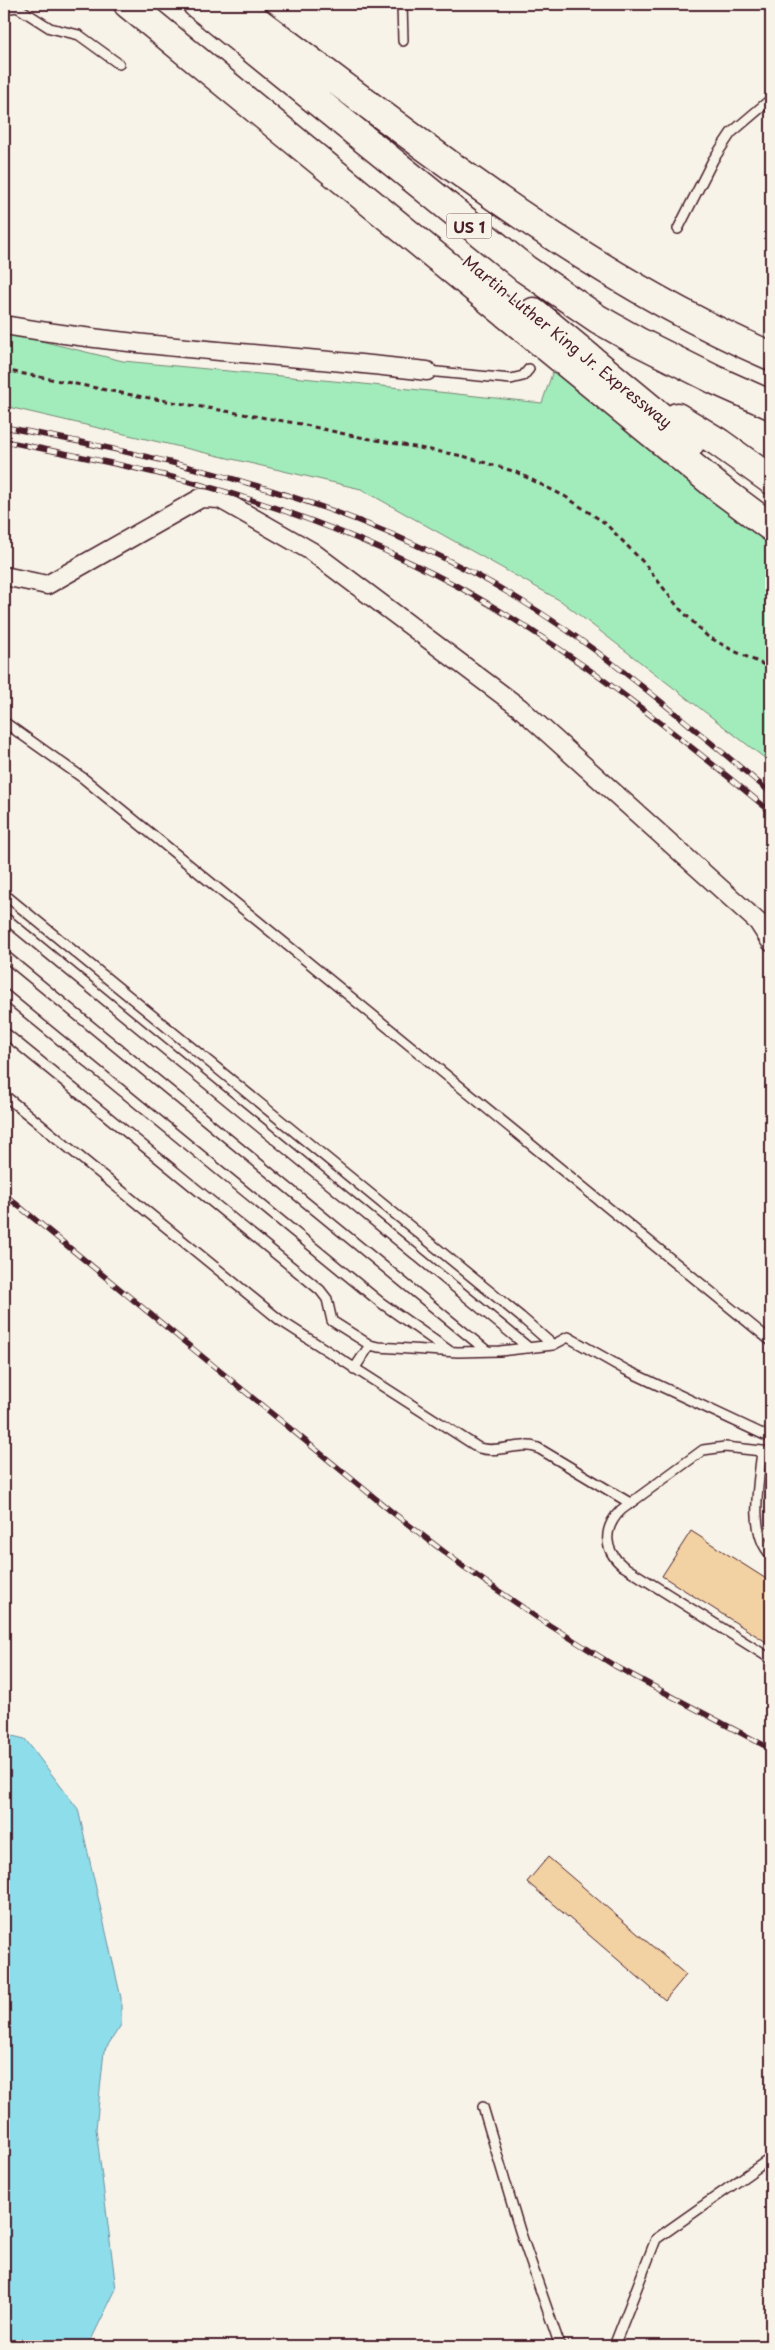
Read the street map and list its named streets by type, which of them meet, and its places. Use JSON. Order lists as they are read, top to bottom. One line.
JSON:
{"streets":{"highway":["US 1","Martin Luther King Jr. Expressway"]}}
